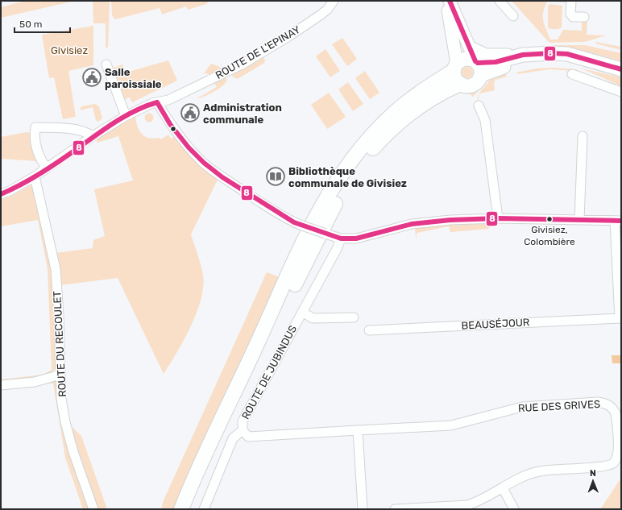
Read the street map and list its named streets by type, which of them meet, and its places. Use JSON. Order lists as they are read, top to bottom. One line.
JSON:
{"streets":{"street":["ROUTE DE L'EPINAY","BEAUSÉJOUR","ROUTE DU RECOULET","ROUTE DE JUBINDUS","RUE DES GRIVES"]},"crossings":[["ROUTE DE L'EPINAY","ROUTE DU RECOULET"],["ROUTE DE JUBINDUS","RUE DES GRIVES"]],"parks":["Givisiez"],"places":{"public building":["Salle paroissiale","Administration communale"],"library":["Bibliothèque communale de Givisiez"],"other":["Givisiez, Colombière"]},"lines":["transit line 8"],"scale_bar":"50 m","north":"top"}
